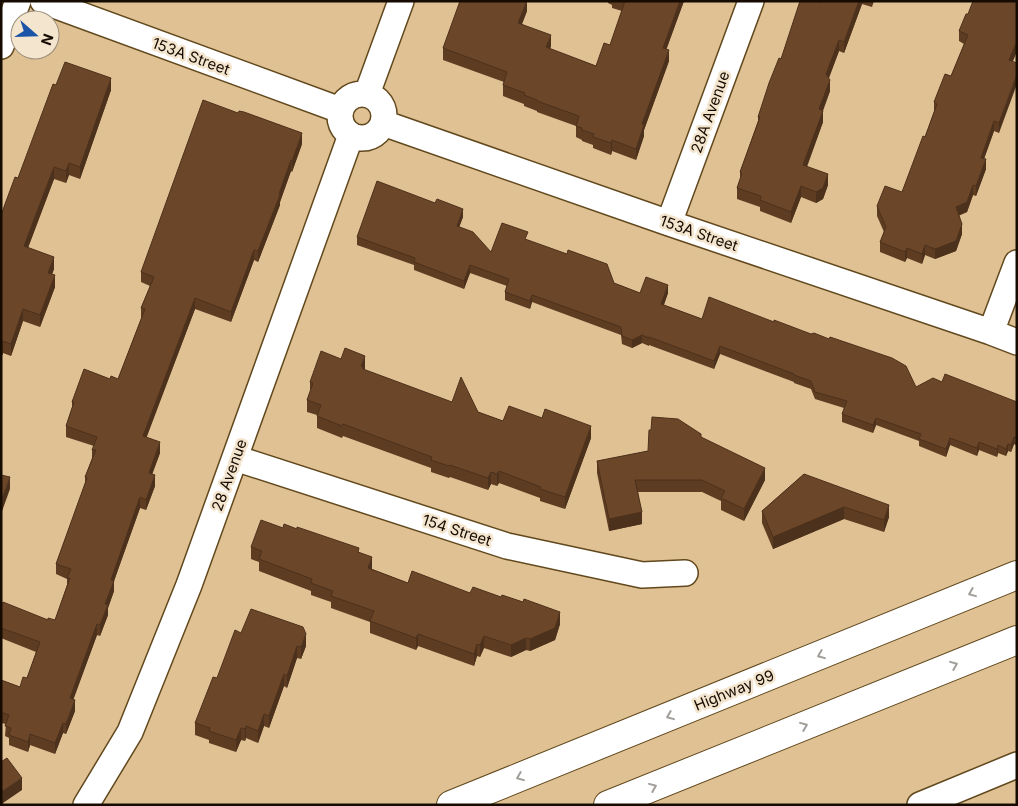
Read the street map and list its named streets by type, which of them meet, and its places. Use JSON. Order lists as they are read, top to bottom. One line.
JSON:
{"streets":{"highway":["Highway 99"],"street":["153A Street","28A Avenue","28 Avenue","154 Street"]},"crossings":[["153A Street","28A Avenue"],["153A Street","28 Avenue"],["28 Avenue","154 Street"]],"north":"right"}
